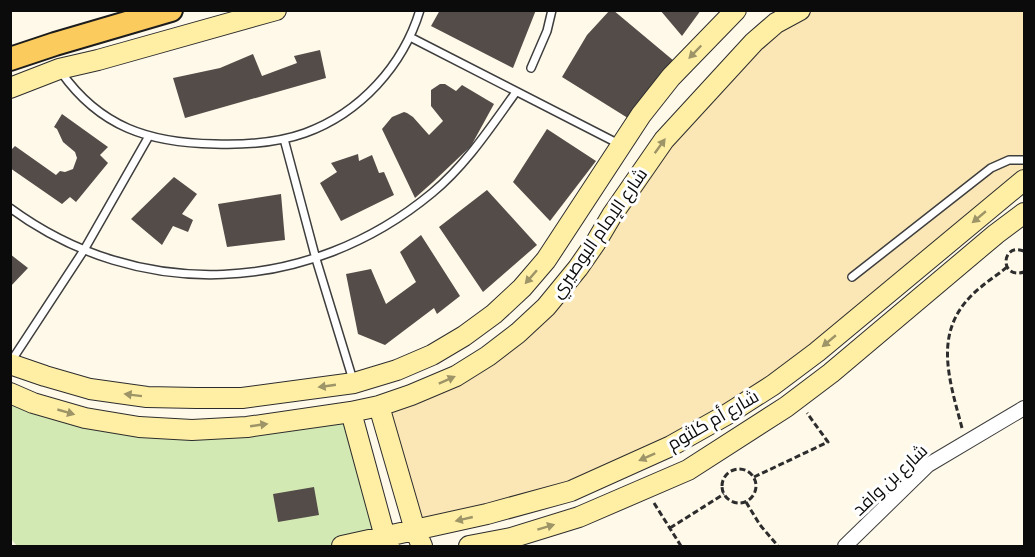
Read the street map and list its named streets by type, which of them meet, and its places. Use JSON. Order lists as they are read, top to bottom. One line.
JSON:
{"streets":{"street":["شارع الإمام البوصيري","شارع أم كلثوم","شارع بن وافد"]}}
